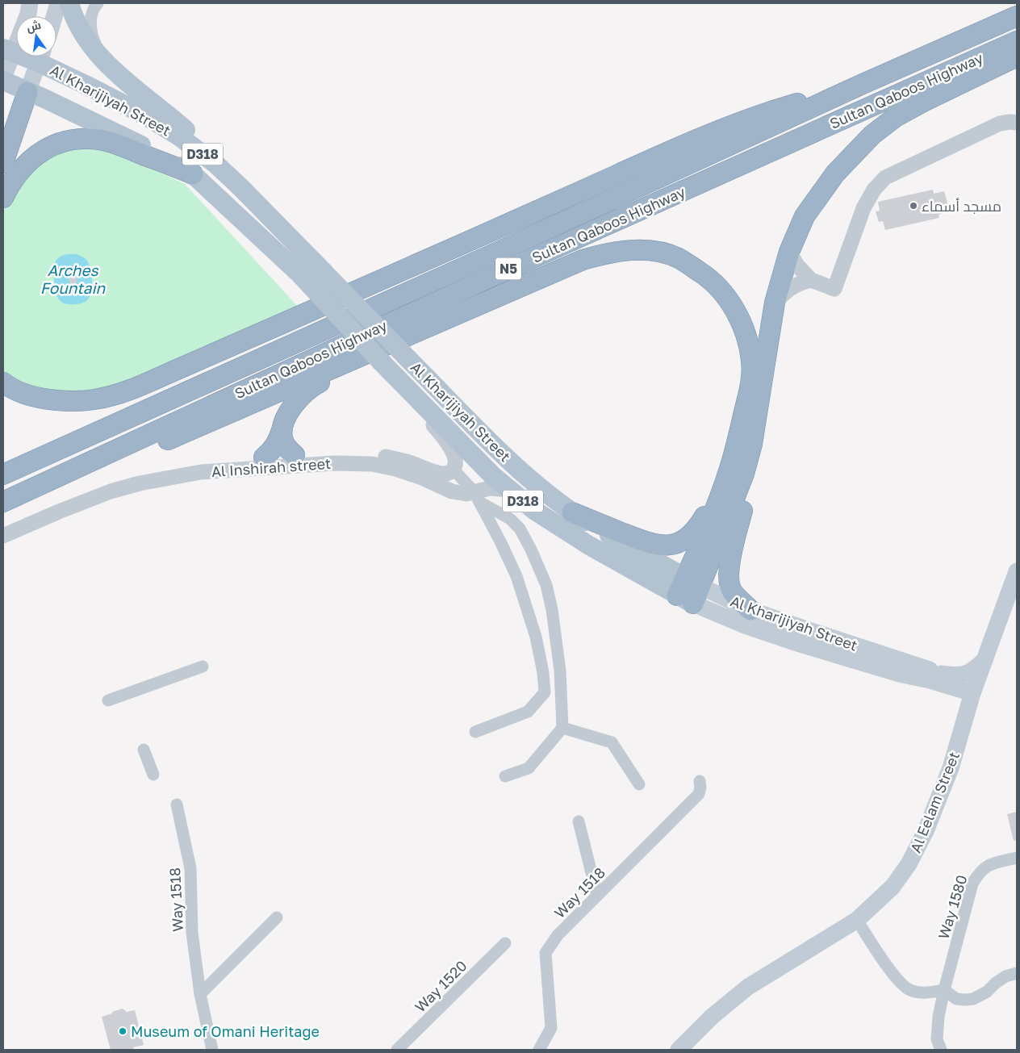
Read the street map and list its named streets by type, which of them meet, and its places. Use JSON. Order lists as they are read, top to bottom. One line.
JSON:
{"streets":{"highway":["Sultan Qaboos Highway","N5"],"main road":["Al Kharijiyah Street","D318","Al Eelam Street"],"street":["Al Inshirah street","Way 1518","Way 1580","Way 1520"]},"crossings":[["Al Kharijiyah Street","Al Inshirah street"],["Al Kharijiyah Street","Al Eelam Street"]],"water":["Arches Fountain"],"places":["مسجد أسماء","Museum of Omani Heritage"],"north":"top"}
